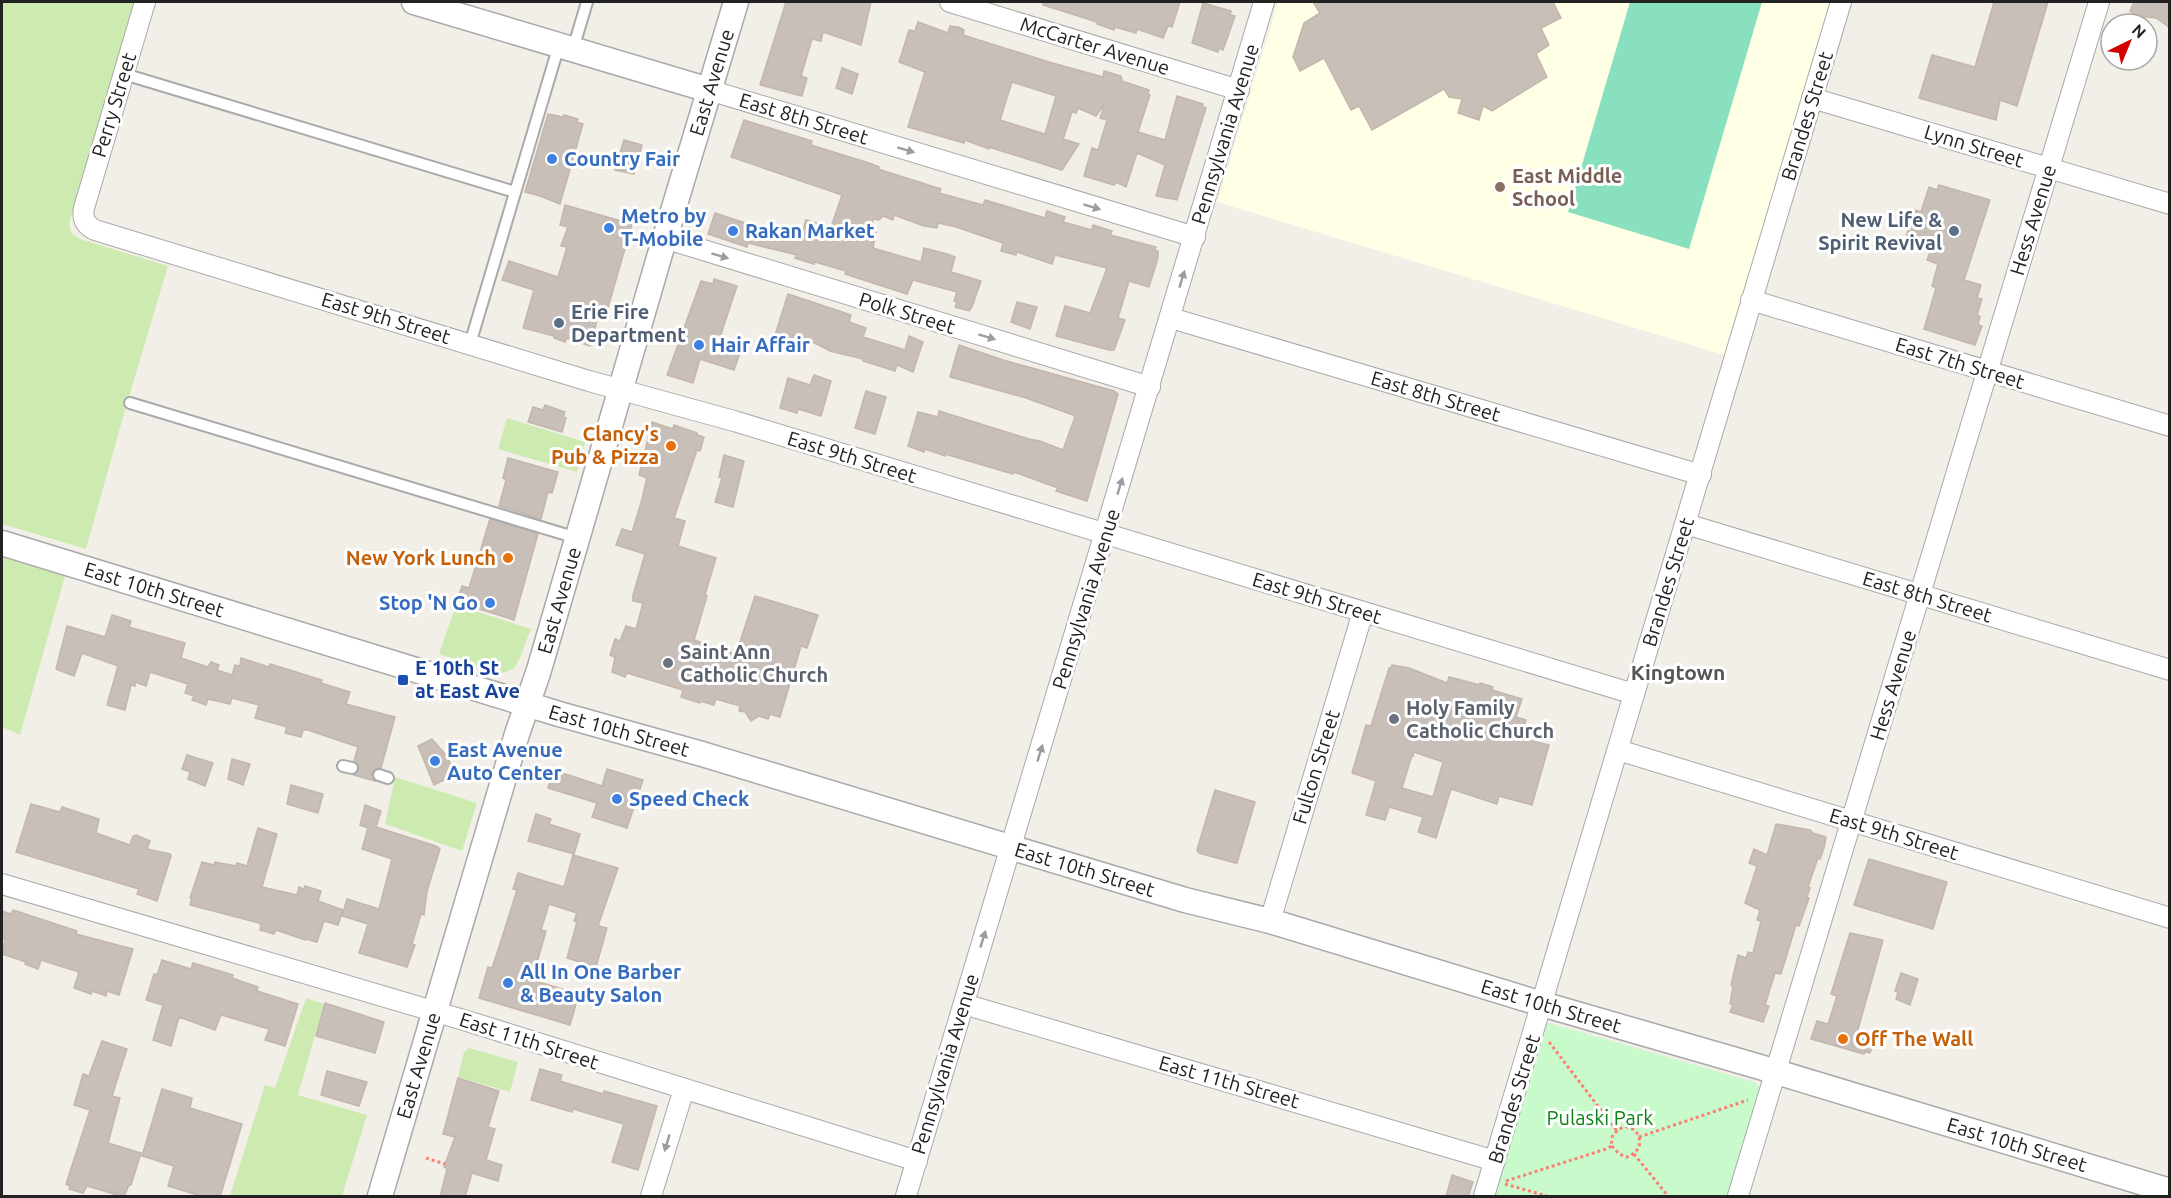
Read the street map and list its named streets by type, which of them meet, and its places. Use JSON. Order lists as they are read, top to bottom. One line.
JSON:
{"streets":{"street":["McCarter Avenue","East Avenue","Perry Street","Brandes Street","East 8th Street","Pennsylvania Avenue","Lynn Street","Hess Avenue","Polk Street","East 9th Street","East 7th Street","East 10th Street","Fulton Street","East 11th Street"]},"crossings":[["McCarter Avenue","Pennsylvania Avenue"],["East Avenue","East 8th Street"],["East Avenue","Polk Street"],["East Avenue","East 9th Street"],["East Avenue","East 10th Street"],["East Avenue","East 11th Street"],["Perry Street","East 9th Street"],["Brandes Street","East 8th Street"],["Brandes Street","Lynn Street"],["Brandes Street","East 9th Street"],["Brandes Street","East 7th Street"],["Brandes Street","East 10th Street"],["Brandes Street","East 11th Street"],["East 8th Street","Pennsylvania Avenue"],["East 8th Street","Hess Avenue"],["Pennsylvania Avenue","Polk Street"],["Pennsylvania Avenue","East 9th Street"],["Pennsylvania Avenue","East 10th Street"],["Pennsylvania Avenue","East 11th Street"],["Lynn Street","Hess Avenue"],["Hess Avenue","East 9th Street"],["Hess Avenue","East 7th Street"],["Hess Avenue","East 10th Street"],["East 9th Street","Fulton Street"],["East 10th Street","Fulton Street"]],"one_way":["Pennsylvania Avenue","Polk Street"],"districts":["Kingtown"],"parks":["Pulaski Park"],"places":{"other":["Country Fair","East Middle School","Metro by T-Mobile","Rakan Market","New Life & Spirit Revival","Erie Fire Department","Hair Affair","Clancy's Pub & Pizza","New York Lunch","Stop 'N Go","Saint Ann Catholic Church","Holy Family Catholic Church","East Avenue Auto Center","Speed Check","All In One Barber & Beauty Salon","Off The Wall"],"transit":["E 10th St at East Ave"]},"north":"top right"}
